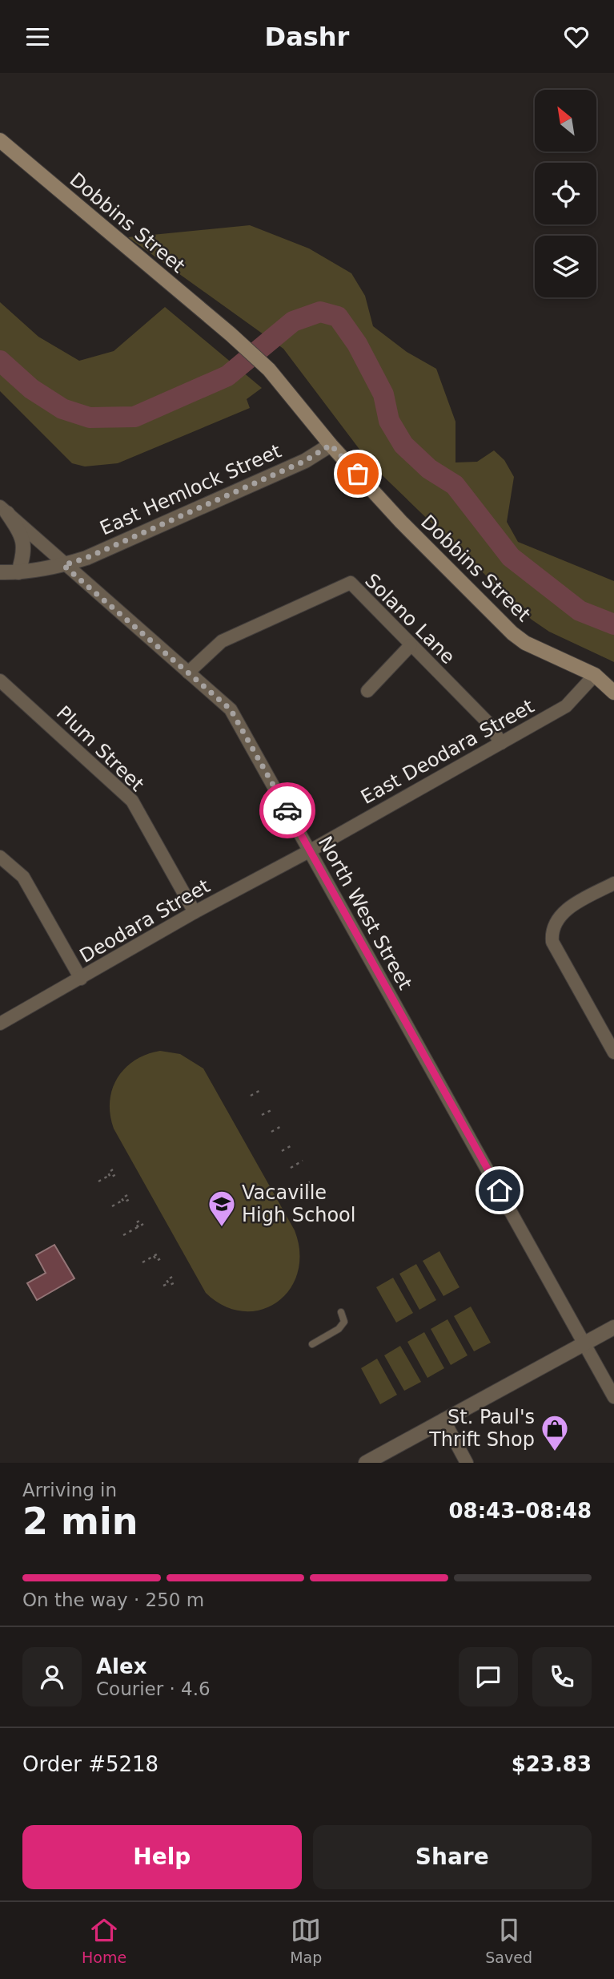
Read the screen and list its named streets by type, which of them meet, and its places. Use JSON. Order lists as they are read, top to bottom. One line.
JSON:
{"streets":{"main road":["Dobbins Street"],"street":["East Hemlock Street","Solano Lane","Plum Street","East Deodara Street","North West Street","Deodara Street"]},"crossings":[["Dobbins Street","East Hemlock Street"],["Dobbins Street","East Deodara Street"],["East Hemlock Street","North West Street"],["Solano Lane","East Deodara Street"],["Solano Lane","North West Street"],["Plum Street","Deodara Street"],["East Deodara Street","North West Street"],["East Deodara Street","Deodara Street"],["North West Street","Deodara Street"]],"places":{"school or university":["Vacaville High School"],"shop":["St. Paul's Thrift Shop"]},"north":"top left","page":{"header":"Dashr","heading":["2 min","Arriving in","08:43–08:48"],"panel":["Alex","Courier · 4.6","Order #5218","$23.83"],"bar":"On the way · 250 m","buttons":["Help","Share"],"tabs":["Home","Map","Saved"]}}
